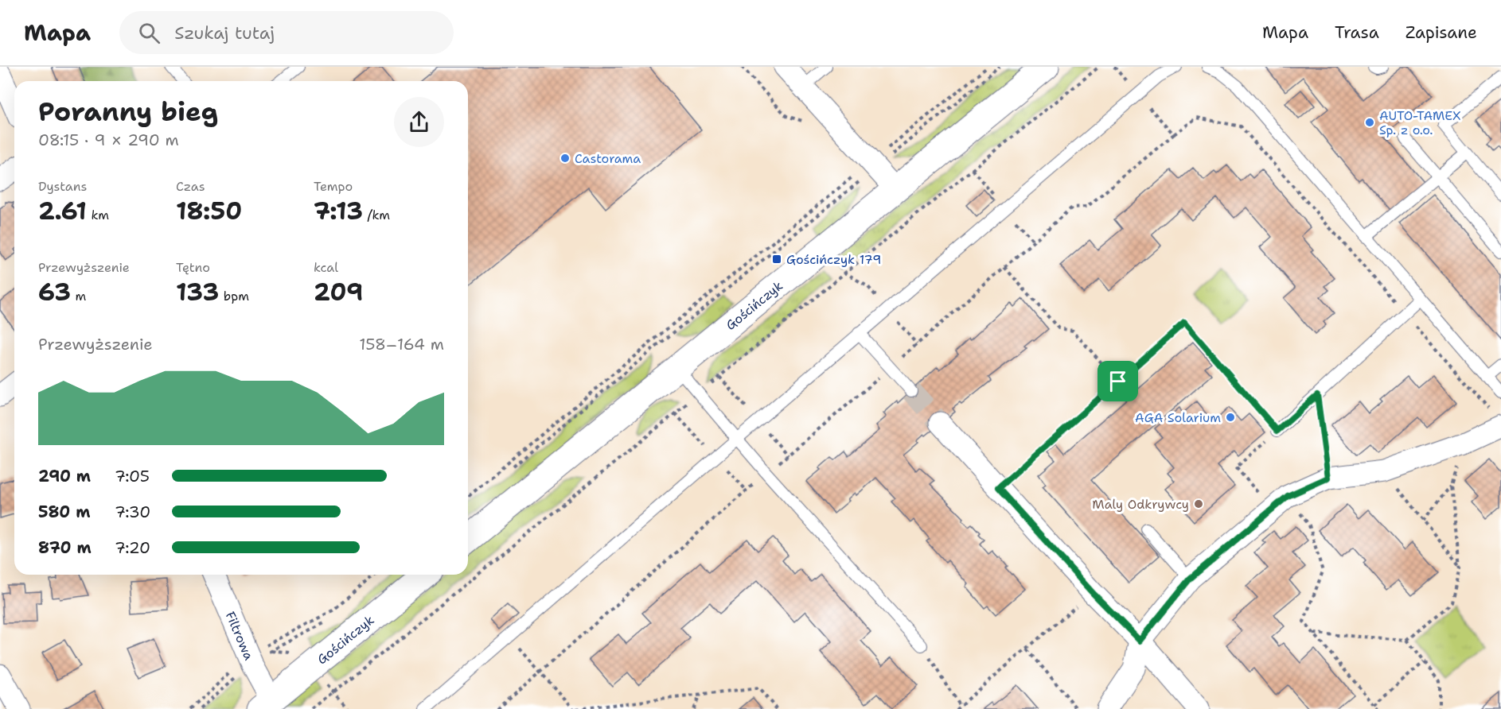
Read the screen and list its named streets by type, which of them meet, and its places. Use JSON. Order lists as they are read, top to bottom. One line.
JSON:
{"streets":{"street":["Gościńczyk","Filtrowa"]},"crossings":[["Gościńczyk","Filtrowa"]],"places":{"other":["AUTO-TAMEX Sp. z o.o.","Castorama","AGA Solarium","Maly Odkrywcy"],"transit":["Gościńczyk 179"]},"page":{"header":"Mapa","search":"Szukaj tutaj","nav":["Mapa","Trasa","Zapisane"],"heading":["Poranny bieg","08:15 · 9 × 290 m"],"stats":[["Dystans","2.61 km"],["Czas","18:50"],["Tempo","7:13 /km"],["Przewyższenie","63 m"],["Tętno","133 bpm"],["kcal","209"]],"chart":["Przewyższenie","158–164 m"],"list":[{"name":"290 m","note":"7:05"},{"name":"580 m","note":"7:30"},{"name":"870 m","note":"7:20"}]}}
